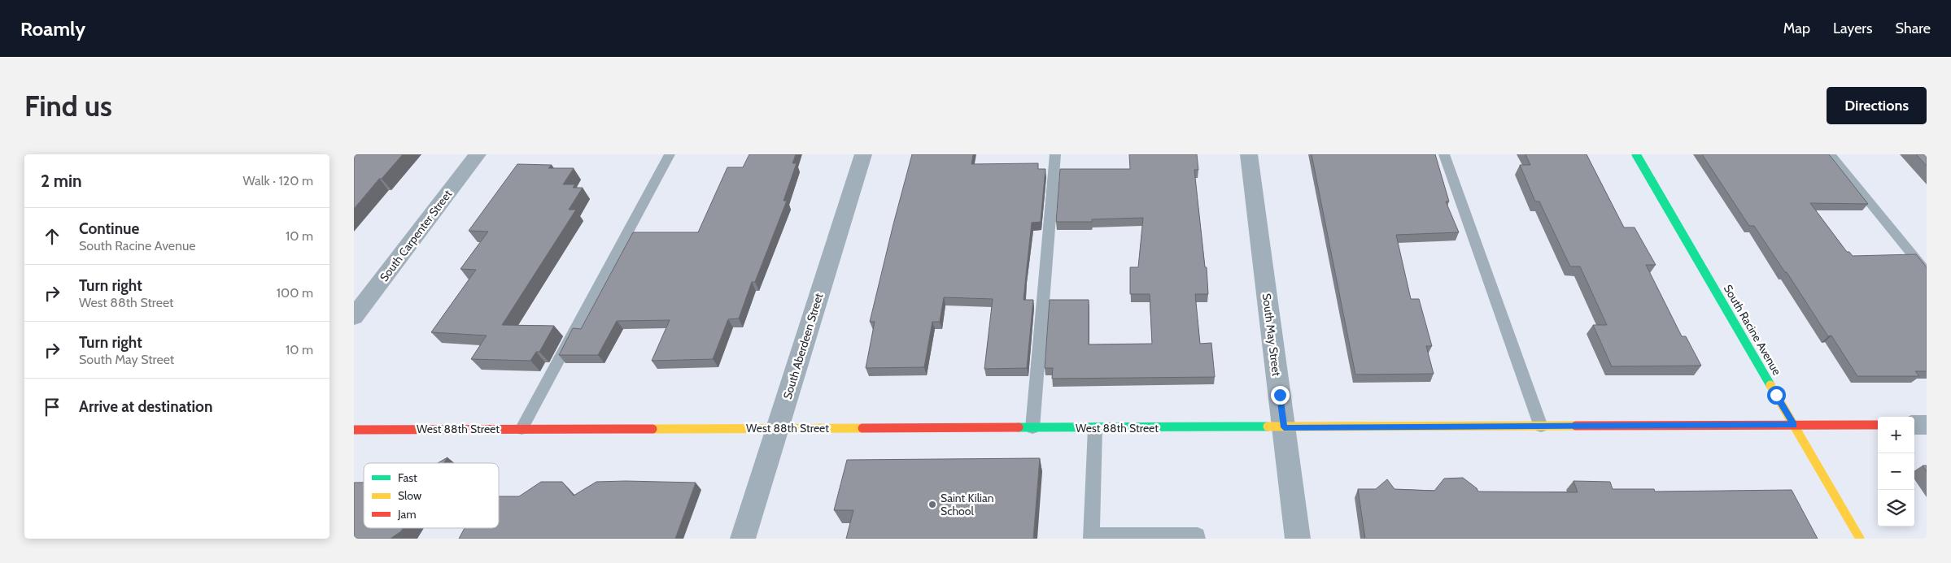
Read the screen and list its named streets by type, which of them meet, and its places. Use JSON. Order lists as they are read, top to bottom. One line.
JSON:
{"streets":{"street":["South Carpenter Street","South Racine Avenue","South May Street","South Aberdeen Street","West 88th Street"]},"crossings":[["South Racine Avenue","West 88th Street"],["South May Street","West 88th Street"],["South Aberdeen Street","West 88th Street"]],"places":["Saint Kilian School"],"legend":["Fast","Slow","Jam"],"page":{"header":"Roamly","nav":["Map","Layers","Share"],"buttons":"Directions","title":"Find us","heading":["2 min","Walk · 120 m"],"list":[["Continue","South Racine Avenue","10 m"],["Turn right","West 88th Street","100 m"],["Turn right","South May Street","10 m"],"Arrive at destination"],"map_buttons":["+","−"]}}
